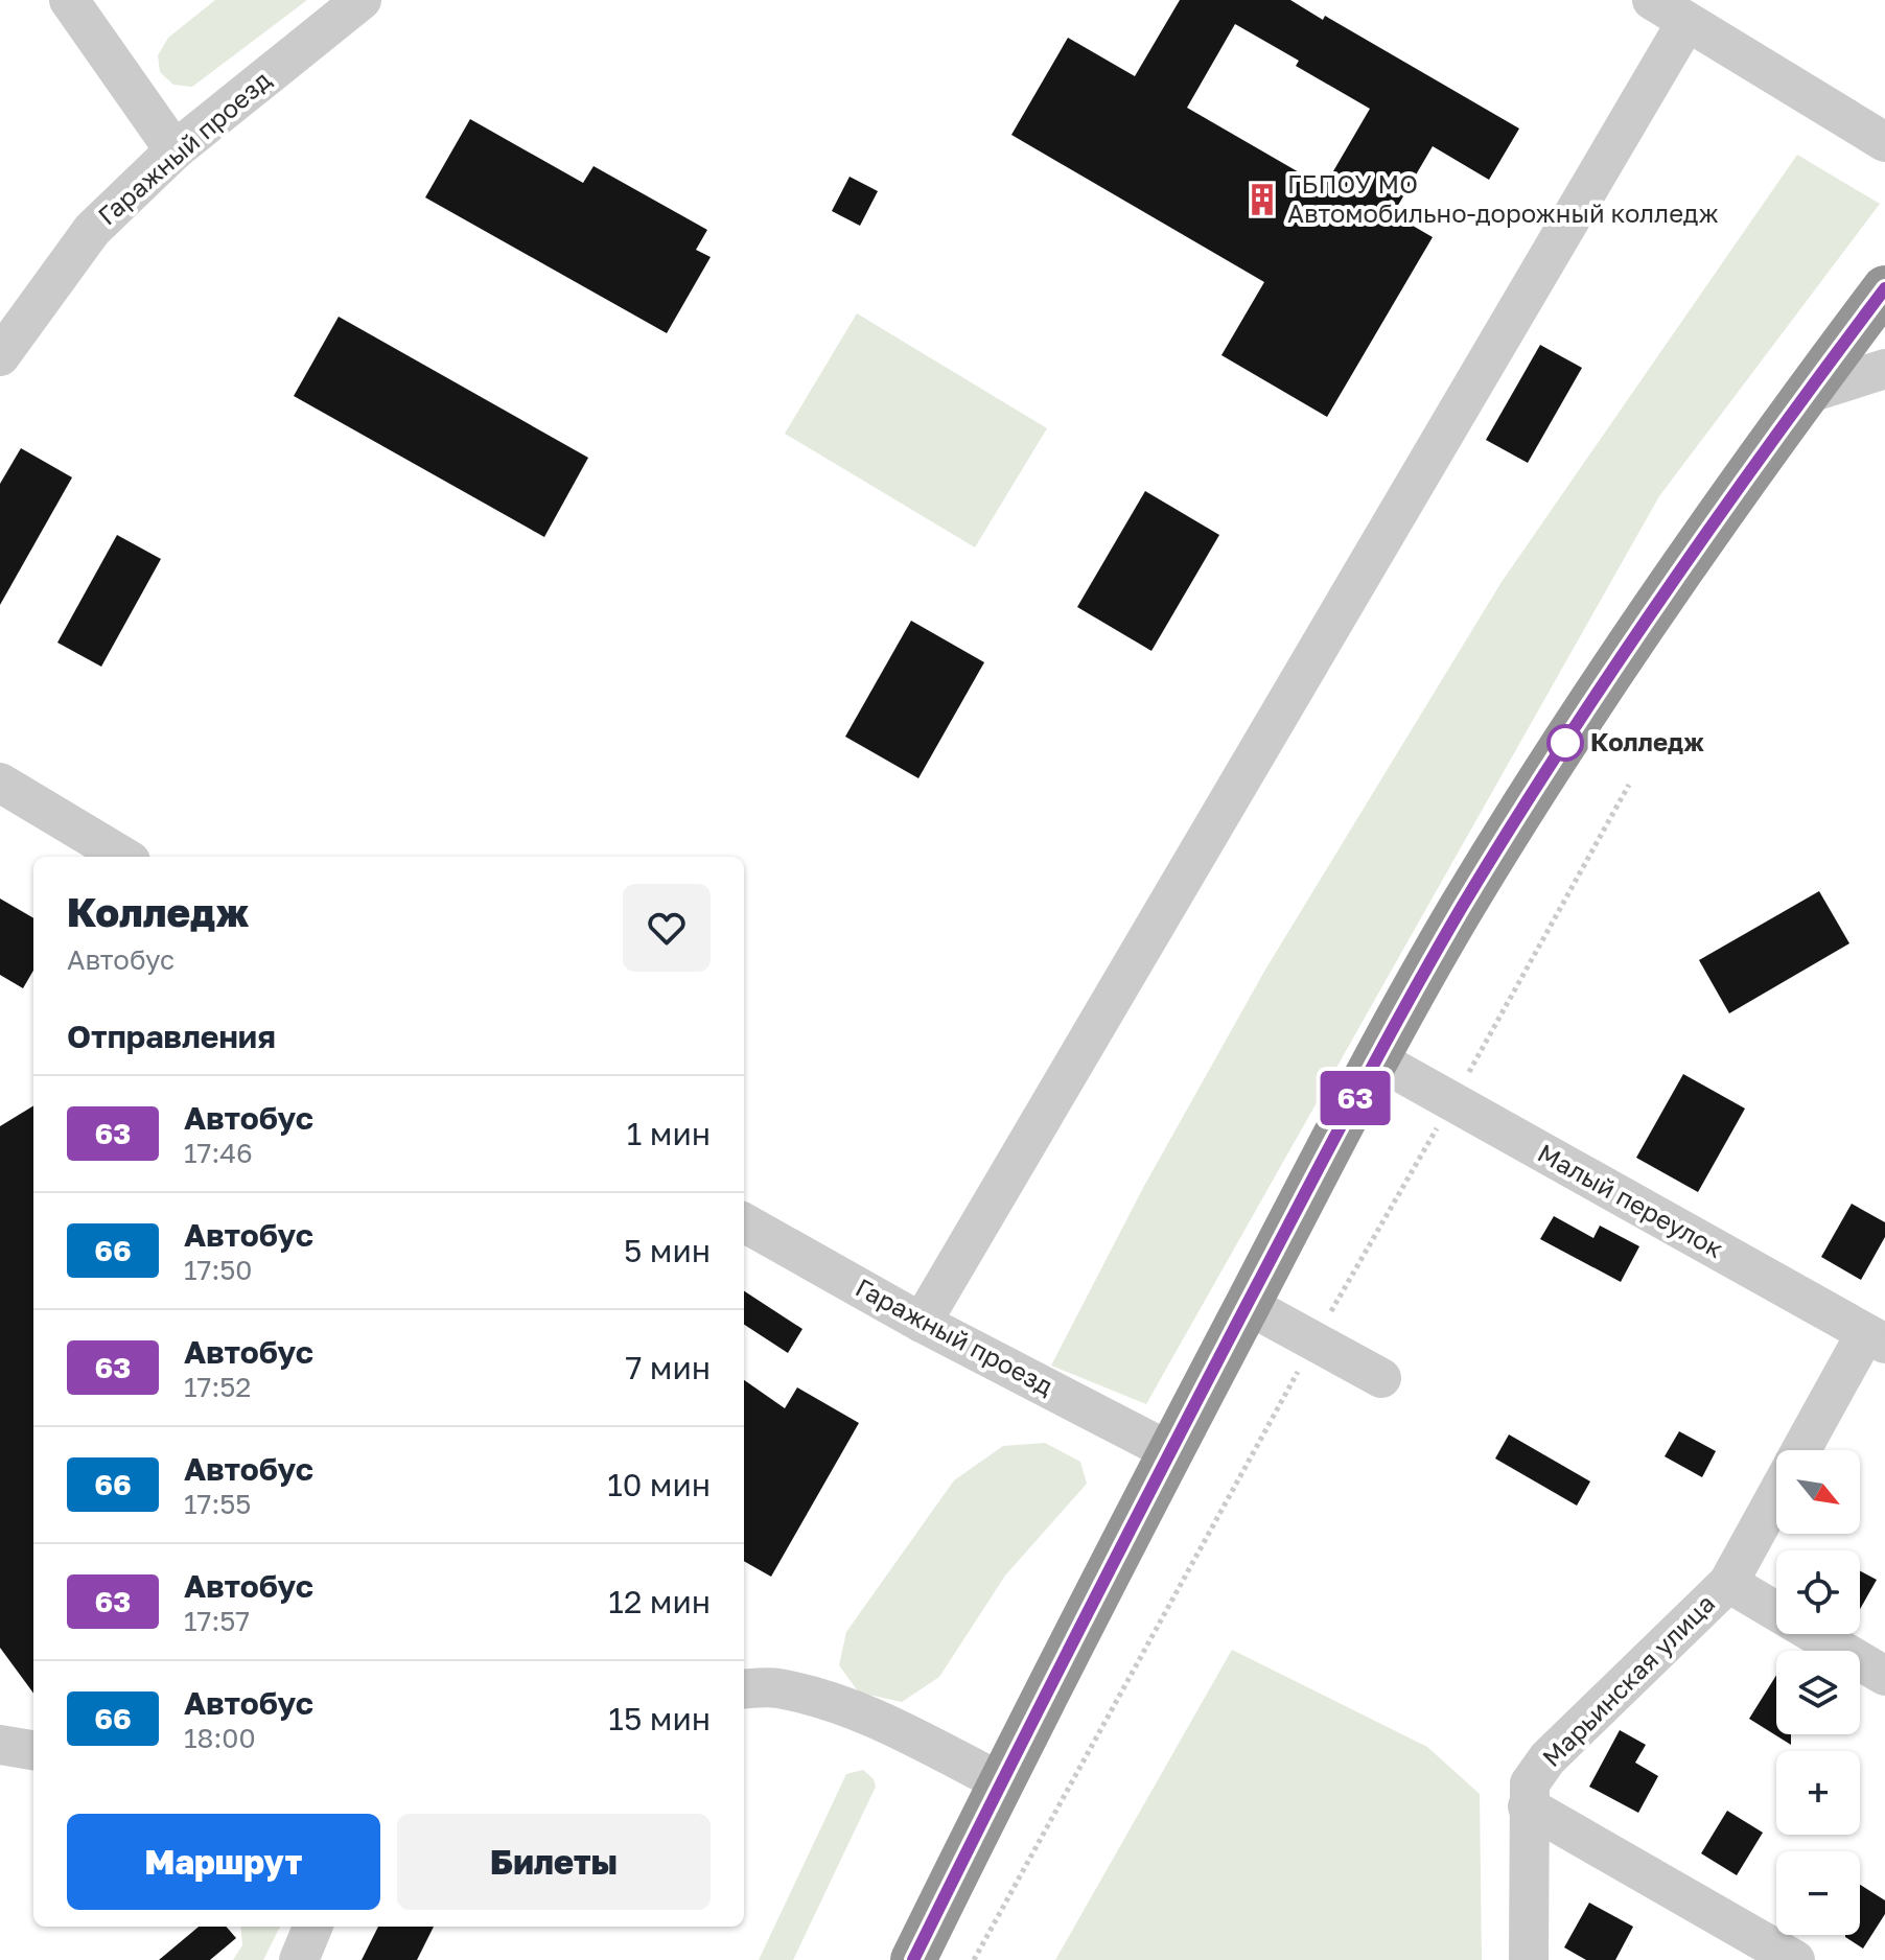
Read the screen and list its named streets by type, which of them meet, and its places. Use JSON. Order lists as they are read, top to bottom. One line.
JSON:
{"streets":{"street":["Гаражный проезд","Малый переулок","Марьинская улица"]},"crossings":[["Малый переулок","Марьинская улица"]],"places":{"building":["ГБПОУ МО Автомобильно-дорожный колледж"],"other":["Колледж"]},"lines":["bus line 63"],"north":"bottom right","page":{"on_map":"63","heading":[["Колледж","Автобус"],"Отправления"],"list":[{"mark":"63","name":"Автобус","note":"17:46","value":"1 мин"},{"mark":"66","name":"Автобус","note":"17:50","value":"5 мин"},{"mark":"63","name":"Автобус","note":"17:52","value":"7 мин"},{"mark":"66","name":"Автобус","note":"17:55","value":"10 мин"},{"mark":"63","name":"Автобус","note":"17:57","value":"12 мин"},{"mark":"66","name":"Автобус","note":"18:00","value":"15 мин"}],"map_buttons":["+","−"],"buttons":["Маршрут","Билеты"]}}
